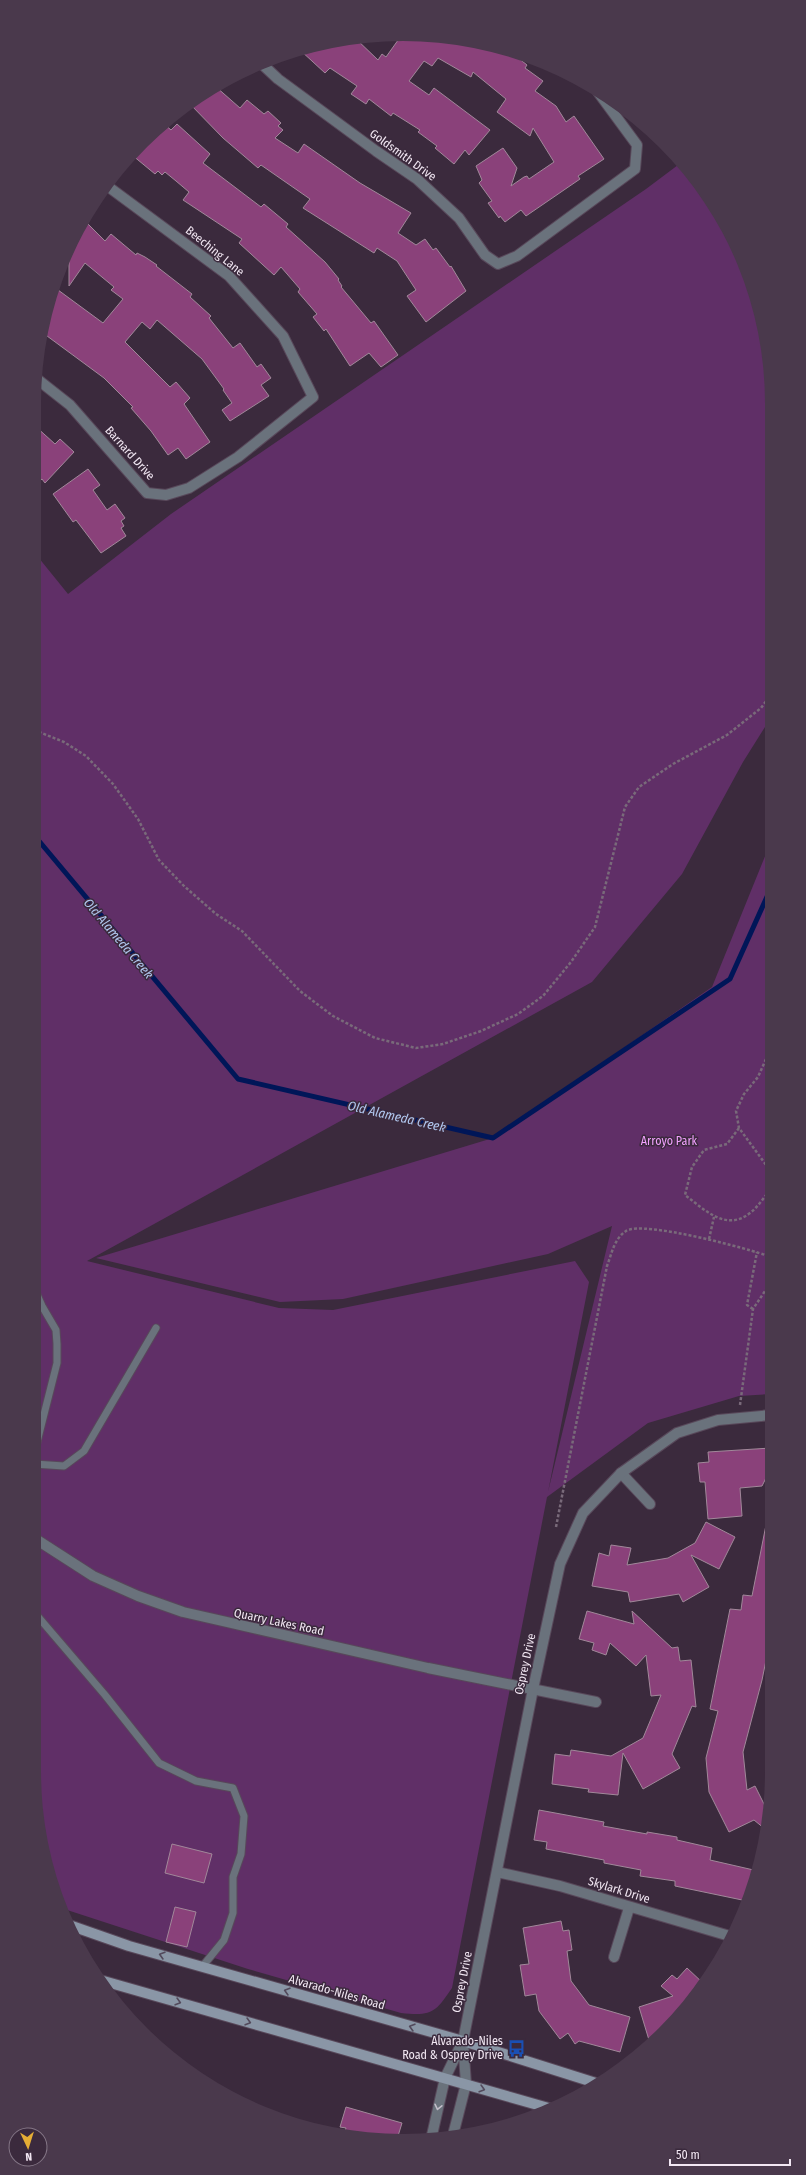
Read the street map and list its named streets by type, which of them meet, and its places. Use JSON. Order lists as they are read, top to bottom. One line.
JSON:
{"streets":{"main road":["Alvarado-Niles Road"],"street":["Goldsmith Drive","Beeching Lane","Barnard Drive","Quarry Lakes Road","Osprey Drive","Skylark Drive"]},"crossings":[["Beeching Lane","Barnard Drive"],["Quarry Lakes Road","Osprey Drive"],["Osprey Drive","Skylark Drive"],["Osprey Drive","Alvarado-Niles Road"]],"water":["Old Alameda Creek"],"parks":["Arroyo Park"],"places":{"bus stop":["Alvarado-Niles Road & Osprey Drive"]},"scale_bar":"50 m","north":"bottom"}
